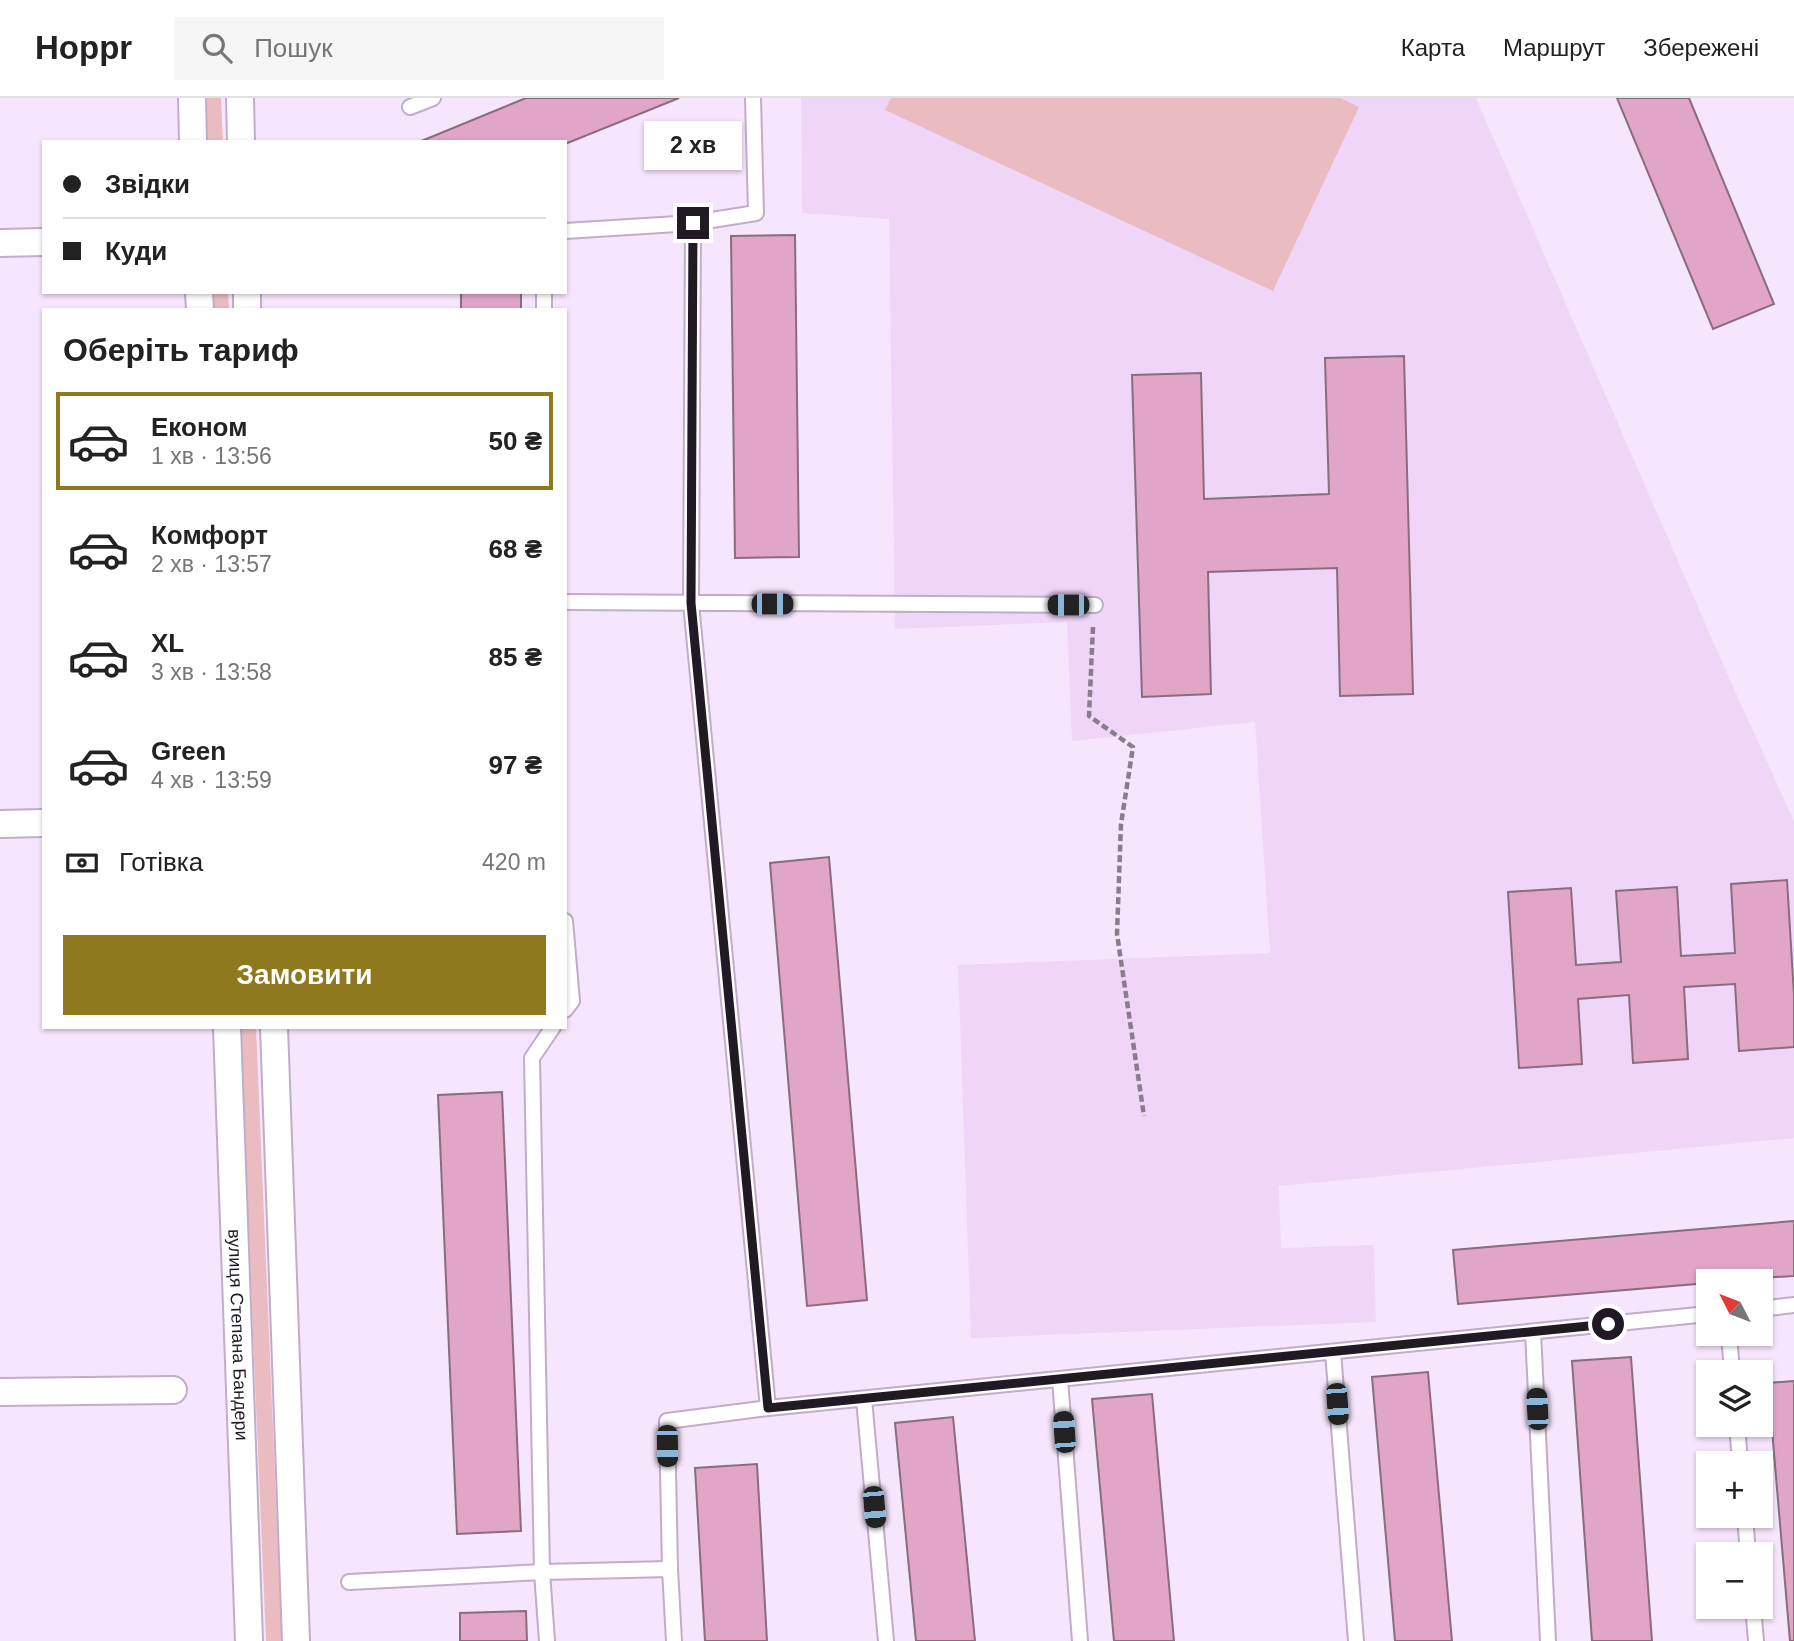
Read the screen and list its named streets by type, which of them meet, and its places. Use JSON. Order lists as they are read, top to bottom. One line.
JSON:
{"streets":{"street":["вулиця Степана Бандери"]},"north":"top left","page":{"header":"Hoppr","search":"Пошук","nav":["Карта","Маршрут","Збережені"],"bubble":"2 хв","banner":["Звідки","Куди"],"heading":"Оберіть тариф","list":[{"name":"Економ","note":"1 хв · 13:56","value":"50 ₴"},{"name":"Комфорт","note":"2 хв · 13:57","value":"68 ₴"},{"name":"XL","note":"3 хв · 13:58","value":"85 ₴"},{"name":"Green","note":"4 хв · 13:59","value":"97 ₴"}],"pay":["Готівка","420 m"],"buttons":"Замовити","map_buttons":["+","−"]}}
